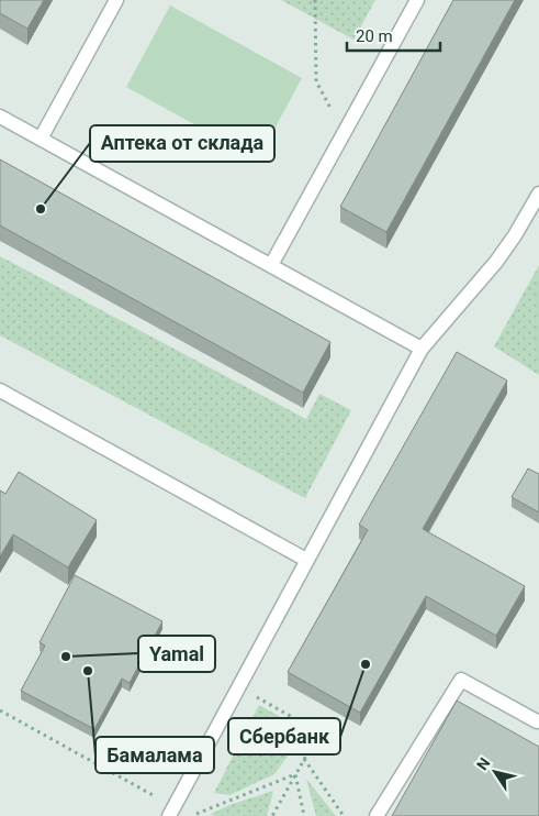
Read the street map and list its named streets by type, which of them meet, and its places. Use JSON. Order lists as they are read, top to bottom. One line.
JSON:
{"places":["Аптека от склада","Yamal","Сбербанк","Бамалама"],"scale_bar":"20 m","north":"top left"}
